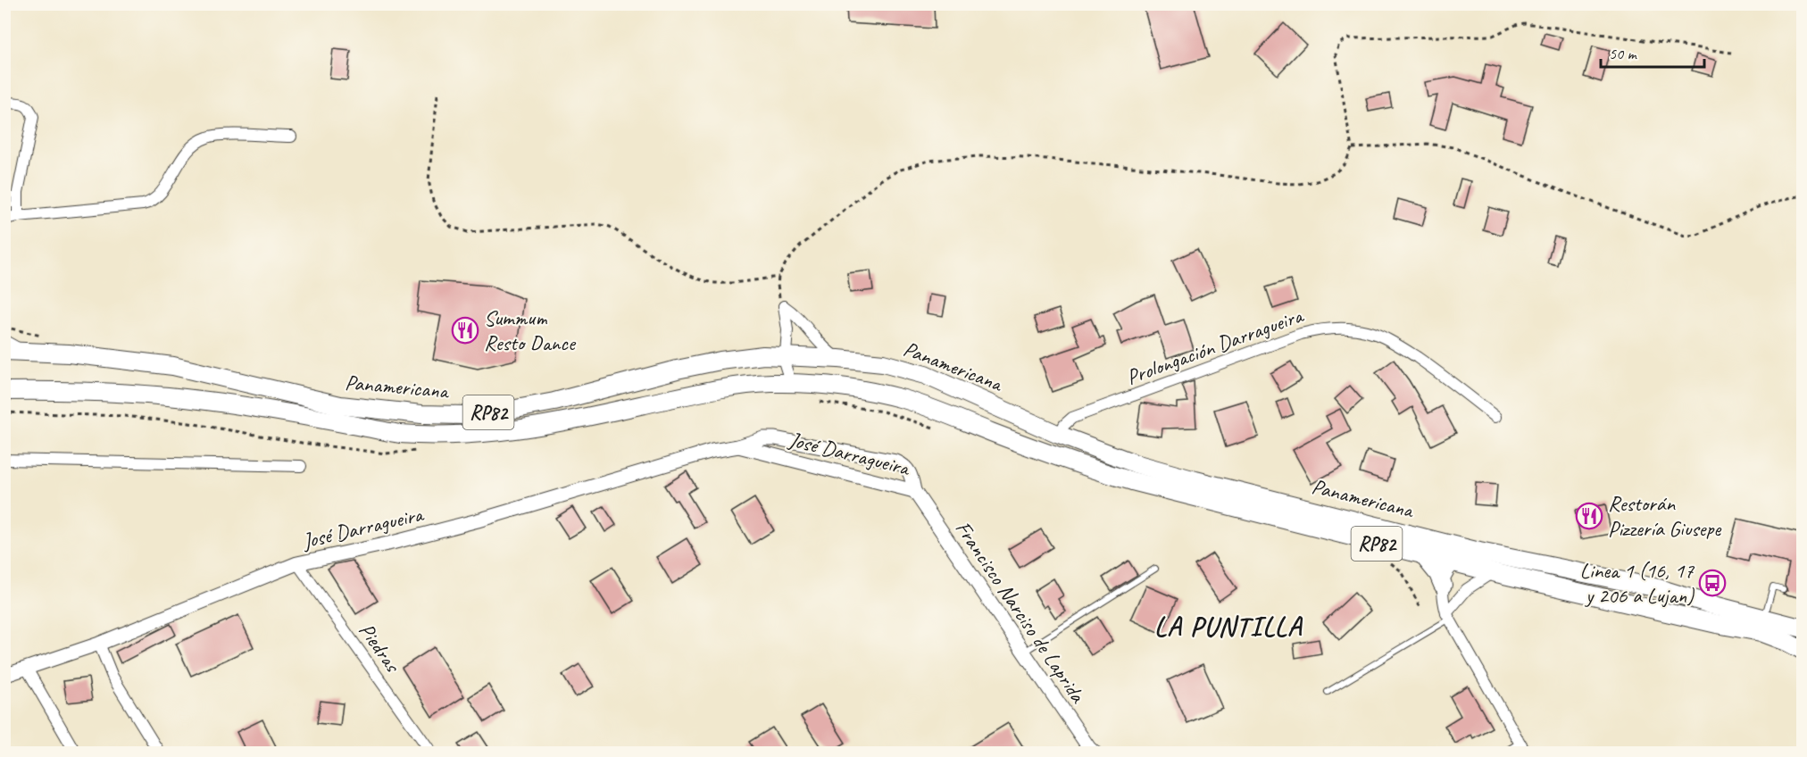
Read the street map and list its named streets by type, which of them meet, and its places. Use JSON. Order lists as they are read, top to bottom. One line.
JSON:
{"streets":{"main road":["Panamericana","RP82"],"street":["Prolongación Darragueira","José Darragueira","Francisco Narciso de Laprida","Piedras"]},"crossings":[["Prolongación Darragueira","Panamericana"],["José Darragueira","Francisco Narciso de Laprida"],["José Darragueira","Piedras"]],"districts":["LA PUNTILLA"],"places":{"restaurant":["Summum Resto Dance","Restorán Pizzería Giusepe"],"bus stop":["Linea 1 (16, 17 y 206 a Lujan)"]},"scale_bar":"50 m"}
